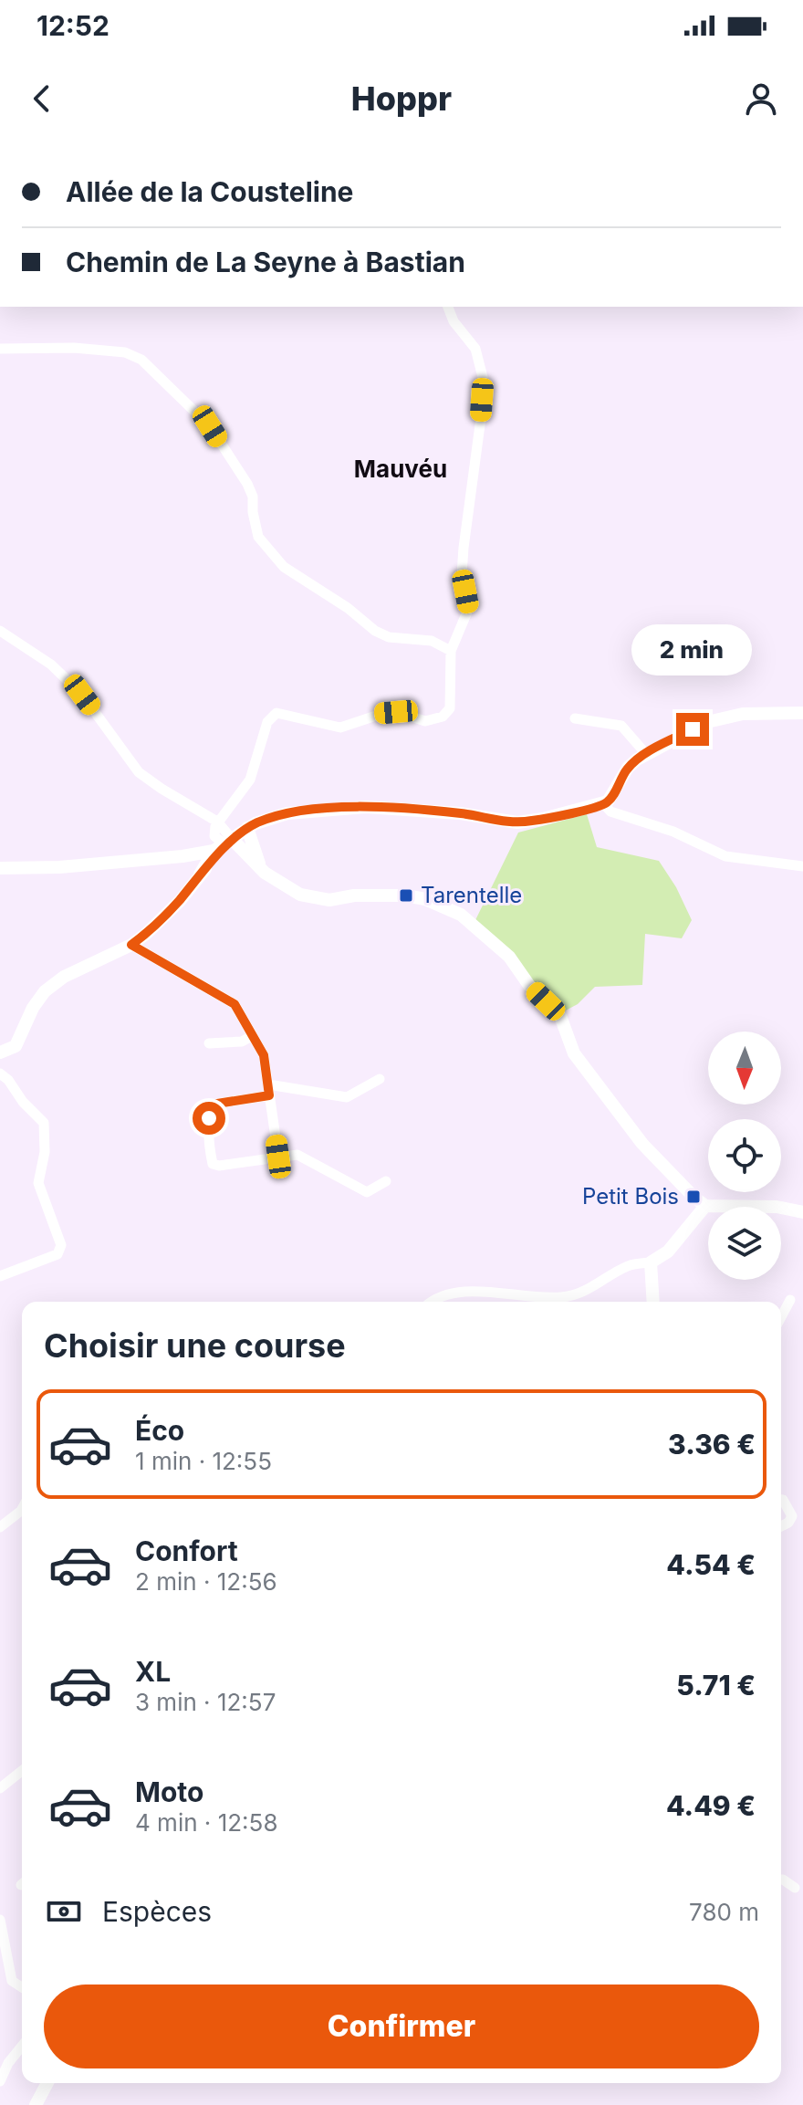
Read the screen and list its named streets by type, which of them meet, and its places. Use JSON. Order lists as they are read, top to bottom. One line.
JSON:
{"districts":["Mauvéu"],"places":{"transit":["Tarentelle","Petit Bois"]},"north":"bottom","page":{"status":"12:52","header":"Hoppr","banner":["Allée de la Cousteline","Chemin de La Seyne à Bastian"],"bubble":"2 min","heading":"Choisir une course","list":[{"name":"Éco","note":"1 min · 12:55","value":"3.36 €"},{"name":"Confort","note":"2 min · 12:56","value":"4.54 €"},{"name":"XL","note":"3 min · 12:57","value":"5.71 €"},{"name":"Moto","note":"4 min · 12:58","value":"4.49 €"}],"pay":["Espèces","780 m"],"buttons":"Confirmer"}}
